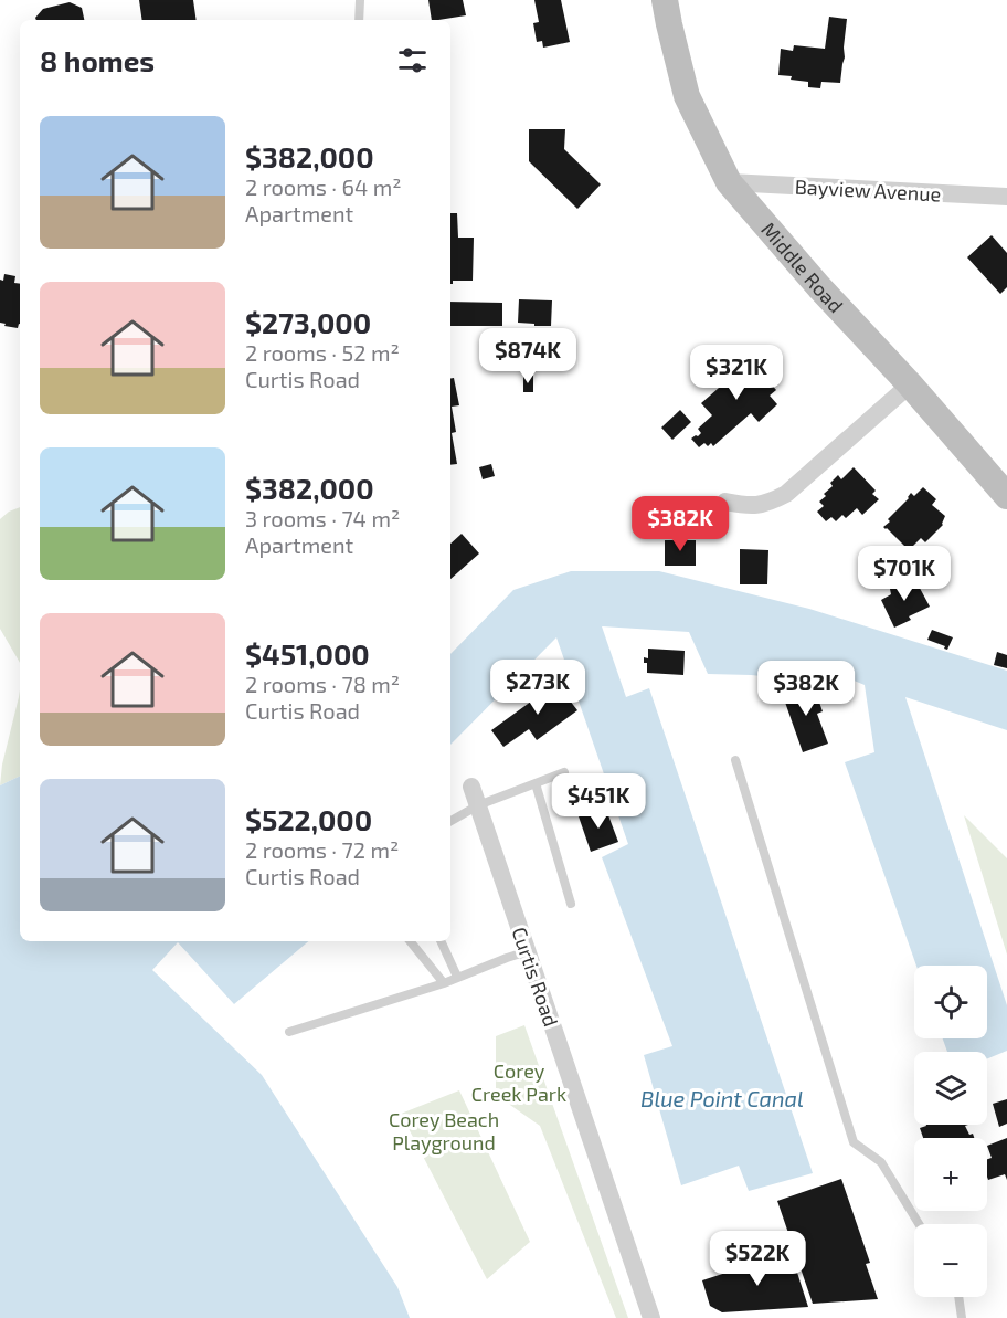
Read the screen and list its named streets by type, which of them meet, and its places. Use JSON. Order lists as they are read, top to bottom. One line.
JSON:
{"streets":{"main road":["Middle Road"],"street":["Bayview Avenue","Curtis Road"]},"crossings":[["Bayview Avenue","Middle Road"]],"water":["Blue Point Canal"],"parks":["Corey Creek Park","Corey Beach Playground"],"page":{"heading":"8 homes","list":[{"name":"$382,000","note":"2 rooms · 64 m² · Apartment"},{"name":"$273,000","note":"2 rooms · 52 m² · Curtis Road"},{"name":"$382,000","note":"3 rooms · 74 m² · Apartment"},{"name":"$451,000","note":"2 rooms · 78 m² · Curtis Road"},{"name":"$522,000","note":"2 rooms · 72 m² · Curtis Road"}],"price":["$874K","$321K","$382K","$701K","$273K","$382K","$451K","$522K"],"map_buttons":["+","−"]}}
